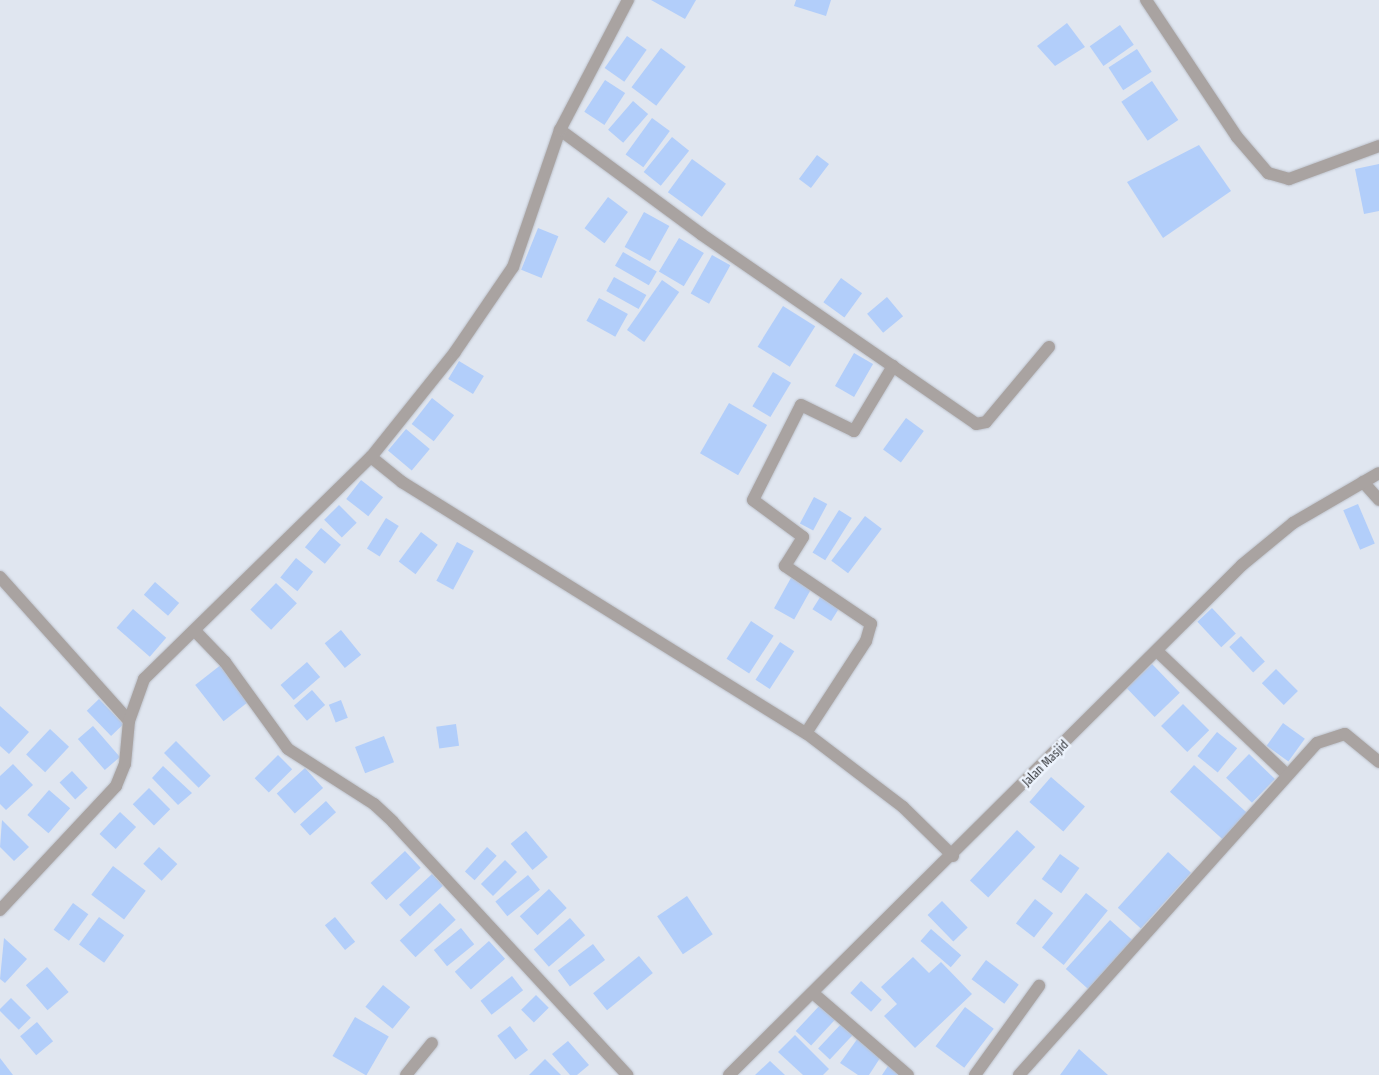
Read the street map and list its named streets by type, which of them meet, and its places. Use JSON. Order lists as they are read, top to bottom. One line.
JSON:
{"streets":{"street":["Jalan Masjid"]}}
